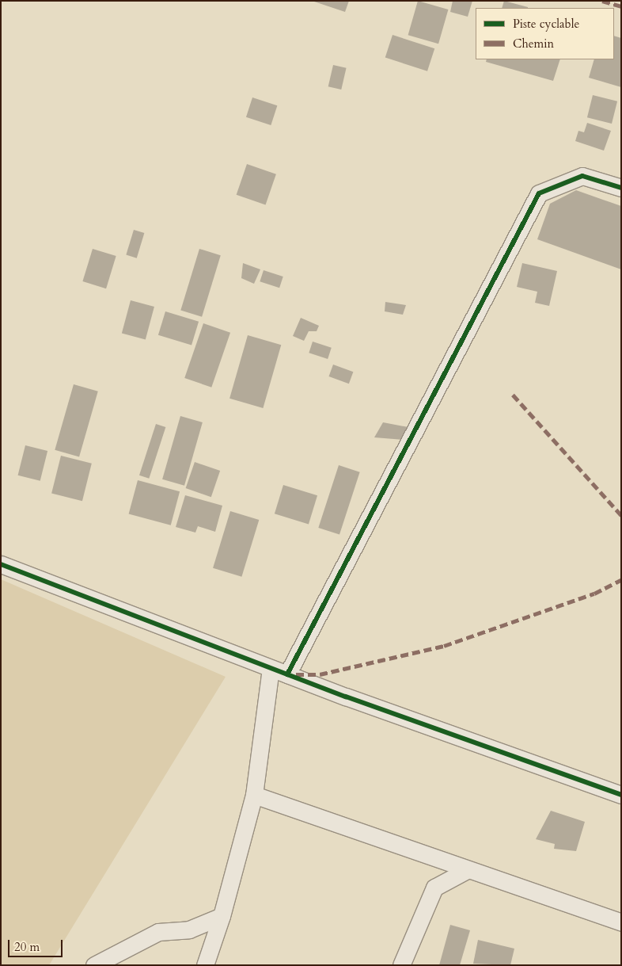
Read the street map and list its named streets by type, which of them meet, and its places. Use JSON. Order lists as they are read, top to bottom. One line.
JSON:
{"legend":["Piste cyclable","Chemin"],"scale_bar":"20 m"}
